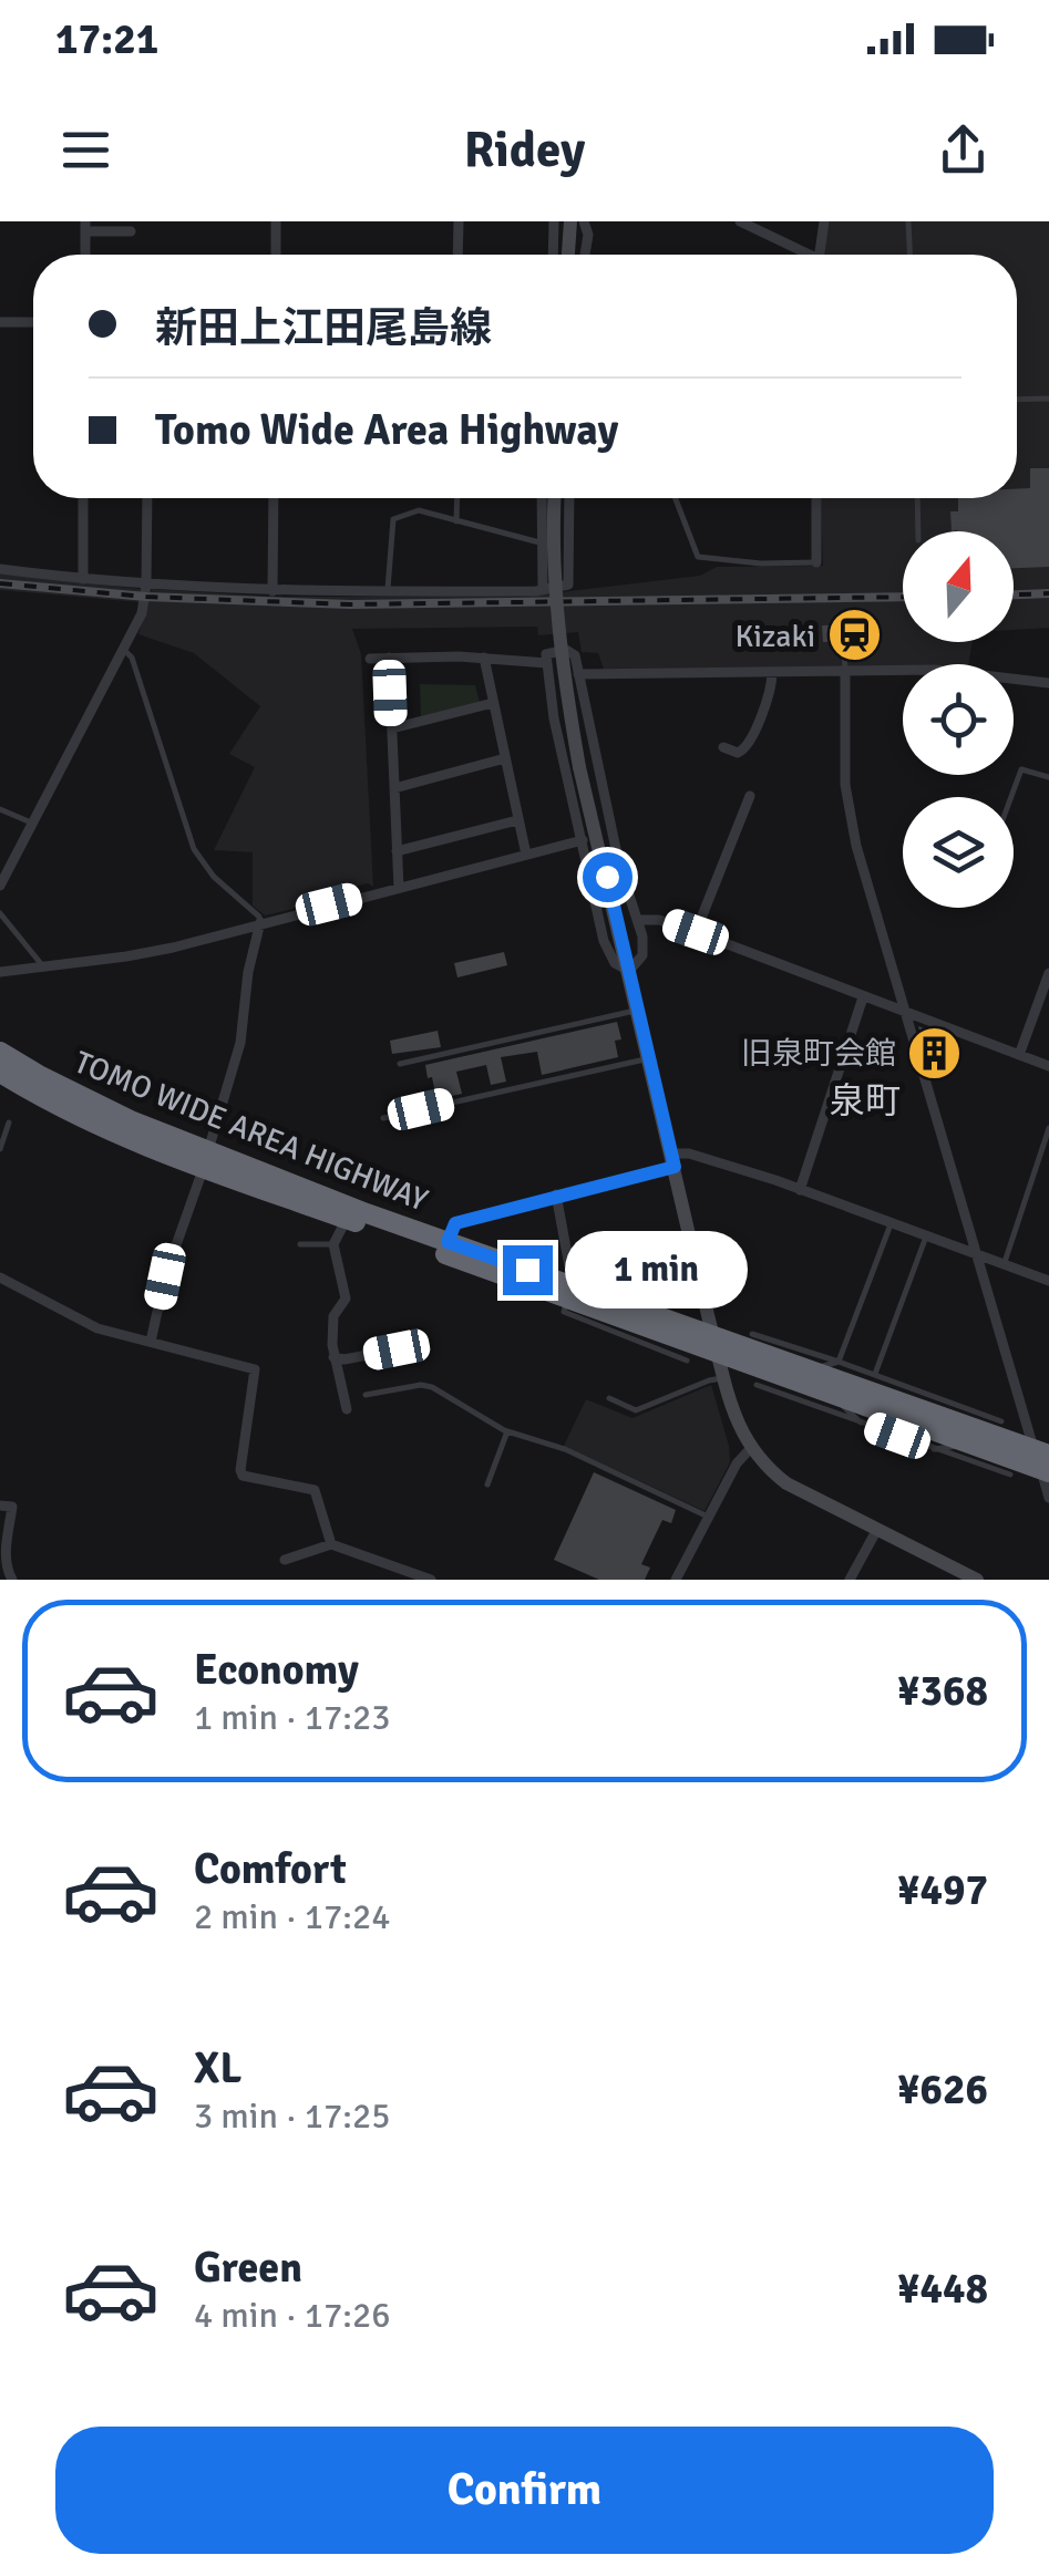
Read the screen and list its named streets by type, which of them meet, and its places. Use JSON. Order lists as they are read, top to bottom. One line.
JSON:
{"streets":{"highway":["TOMO WIDE AREA HIGHWAY"]},"districts":["泉町"],"places":{"station":["Kizaki"],"building":["旧泉町会館"]},"north":"top","page":{"status":"17:21","header":"Ridey","banner":["新田上江田尾島線","Tomo Wide Area Highway"],"bubble":"1 min","list":[{"name":"Economy","note":"1 min · 17:23","value":"¥368"},{"name":"Comfort","note":"2 min · 17:24","value":"¥497"},{"name":"XL","note":"3 min · 17:25","value":"¥626"},{"name":"Green","note":"4 min · 17:26","value":"¥448"}],"buttons":"Confirm"}}
